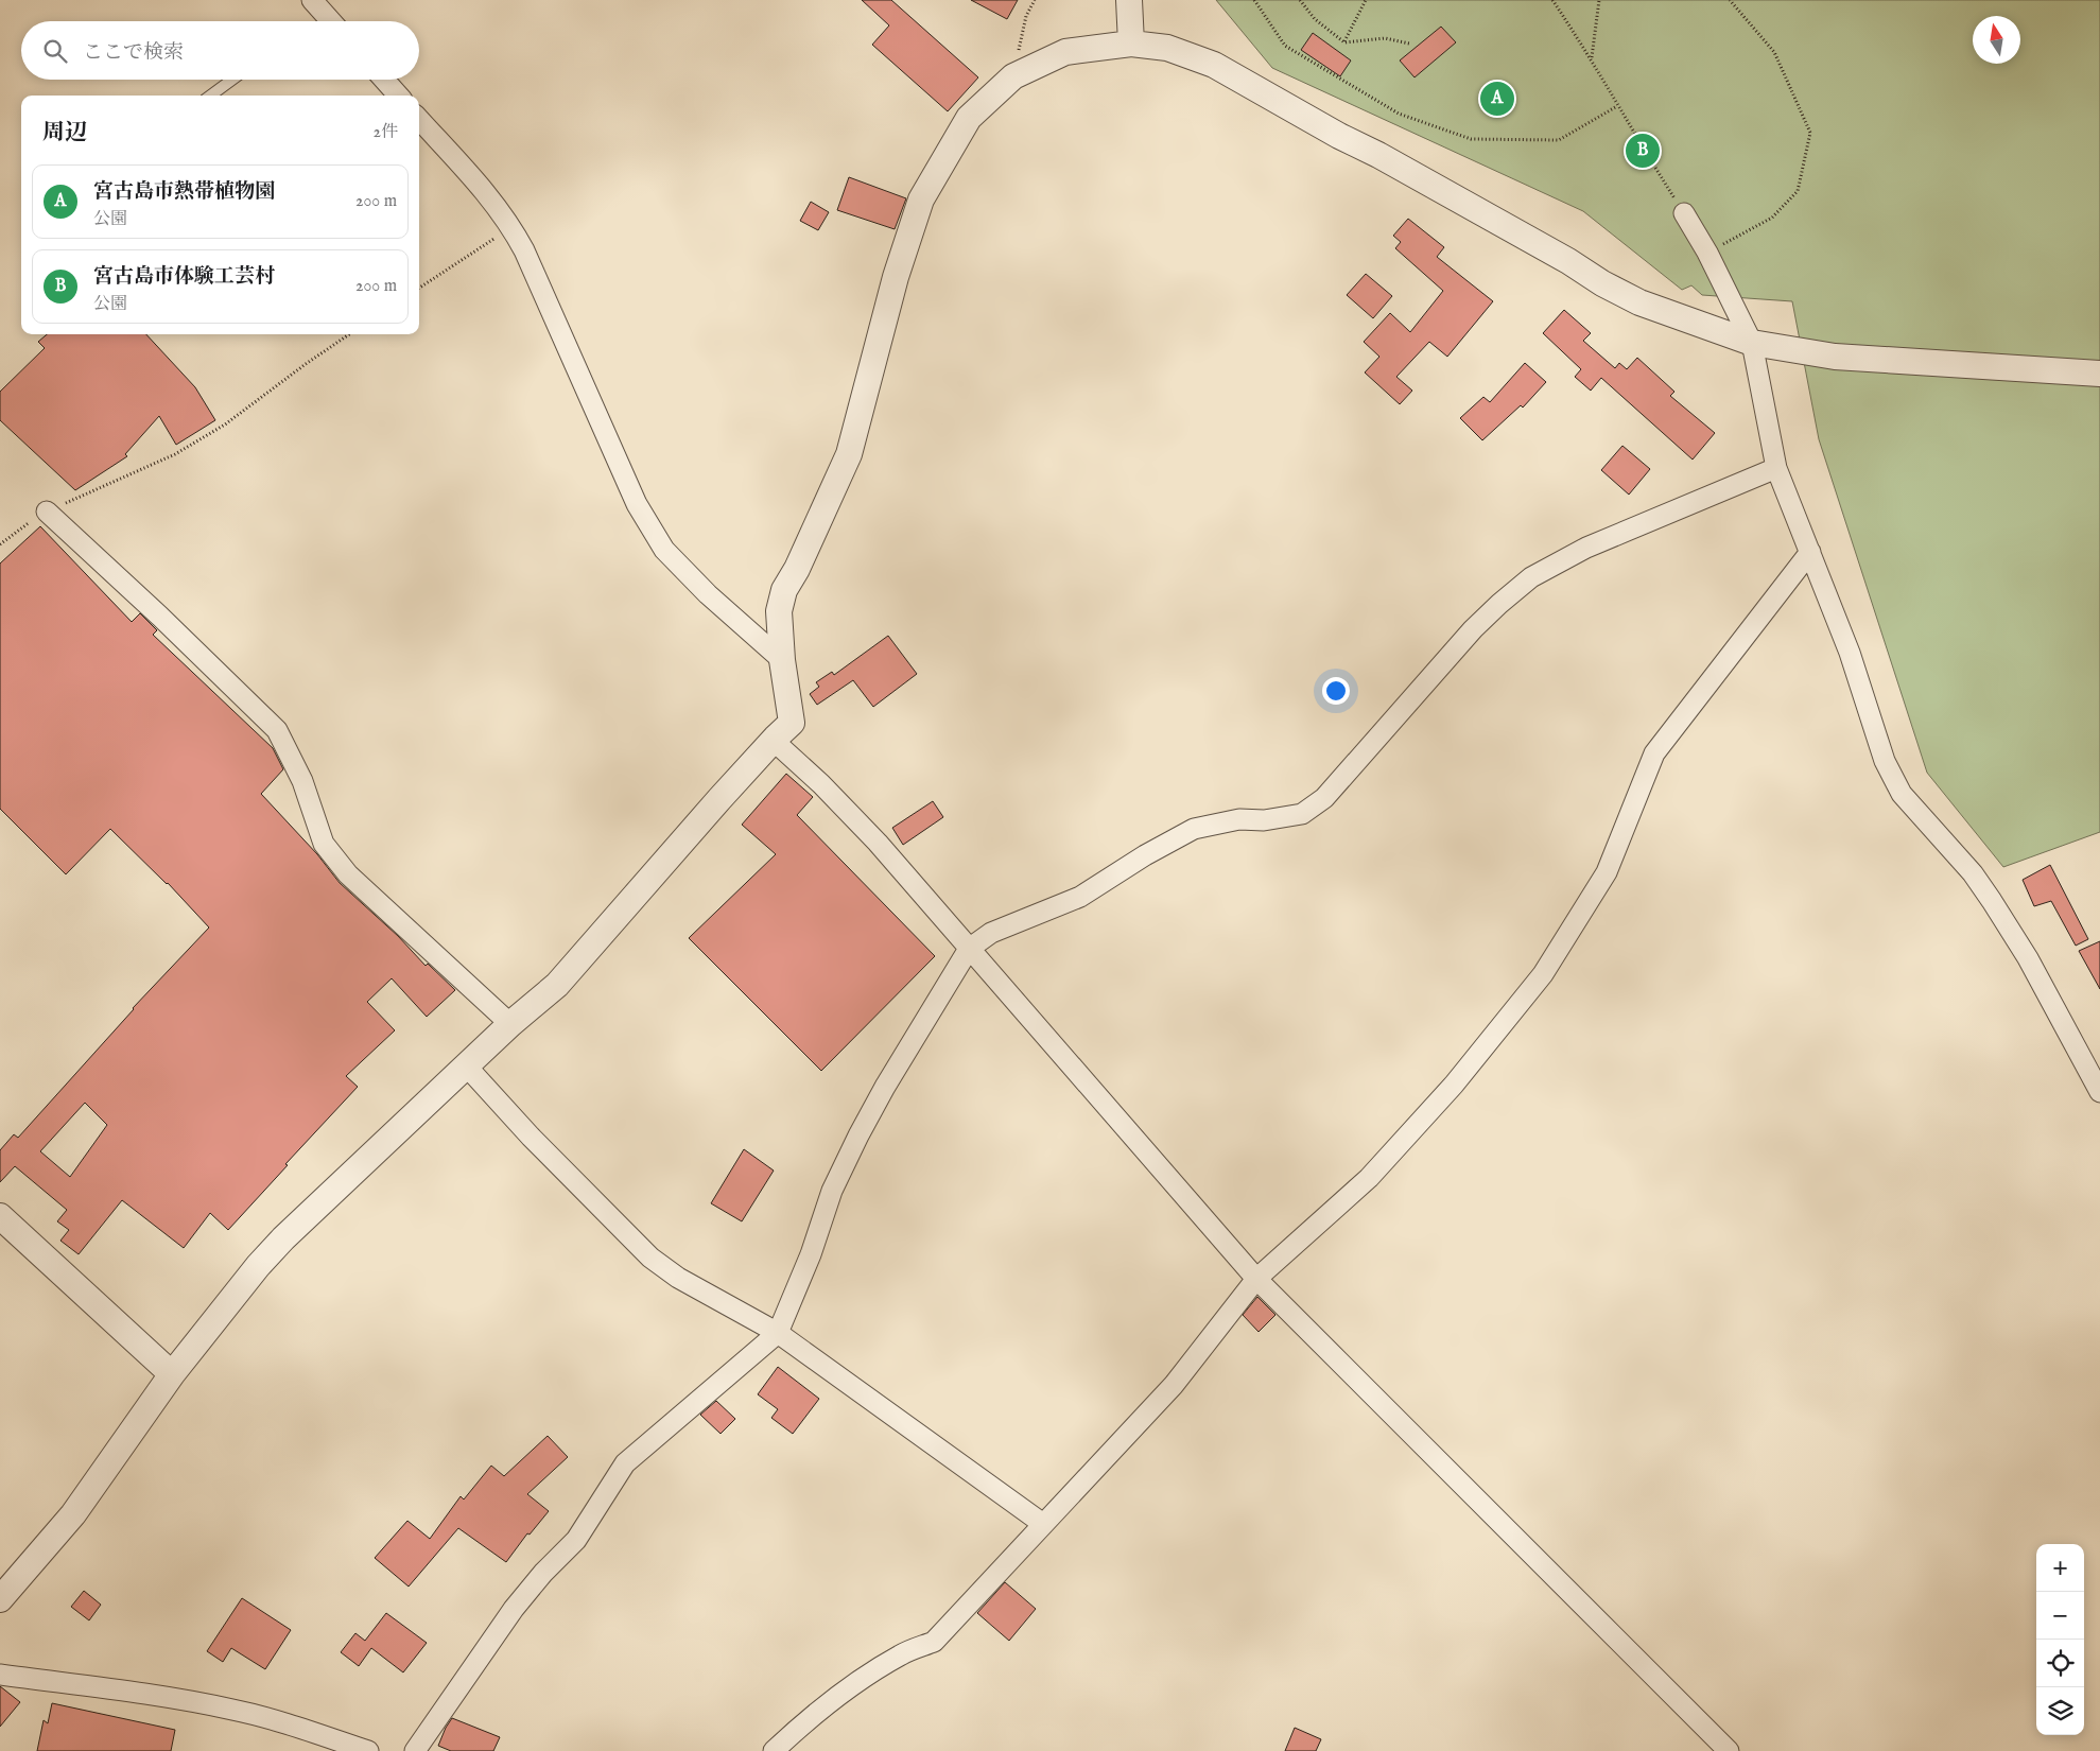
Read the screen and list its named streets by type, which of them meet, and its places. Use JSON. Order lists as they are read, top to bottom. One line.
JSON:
{"north":"top","page":{"search":"ここで検索","pins":["A","B"],"heading":["周辺","2件"],"list":[{"mark":"A","name":"宮古島市熱帯植物園","note":"公園","value":"200 m"},{"mark":"B","name":"宮古島市体験工芸村","note":"公園","value":"200 m"}],"map_buttons":["+","−"]}}
